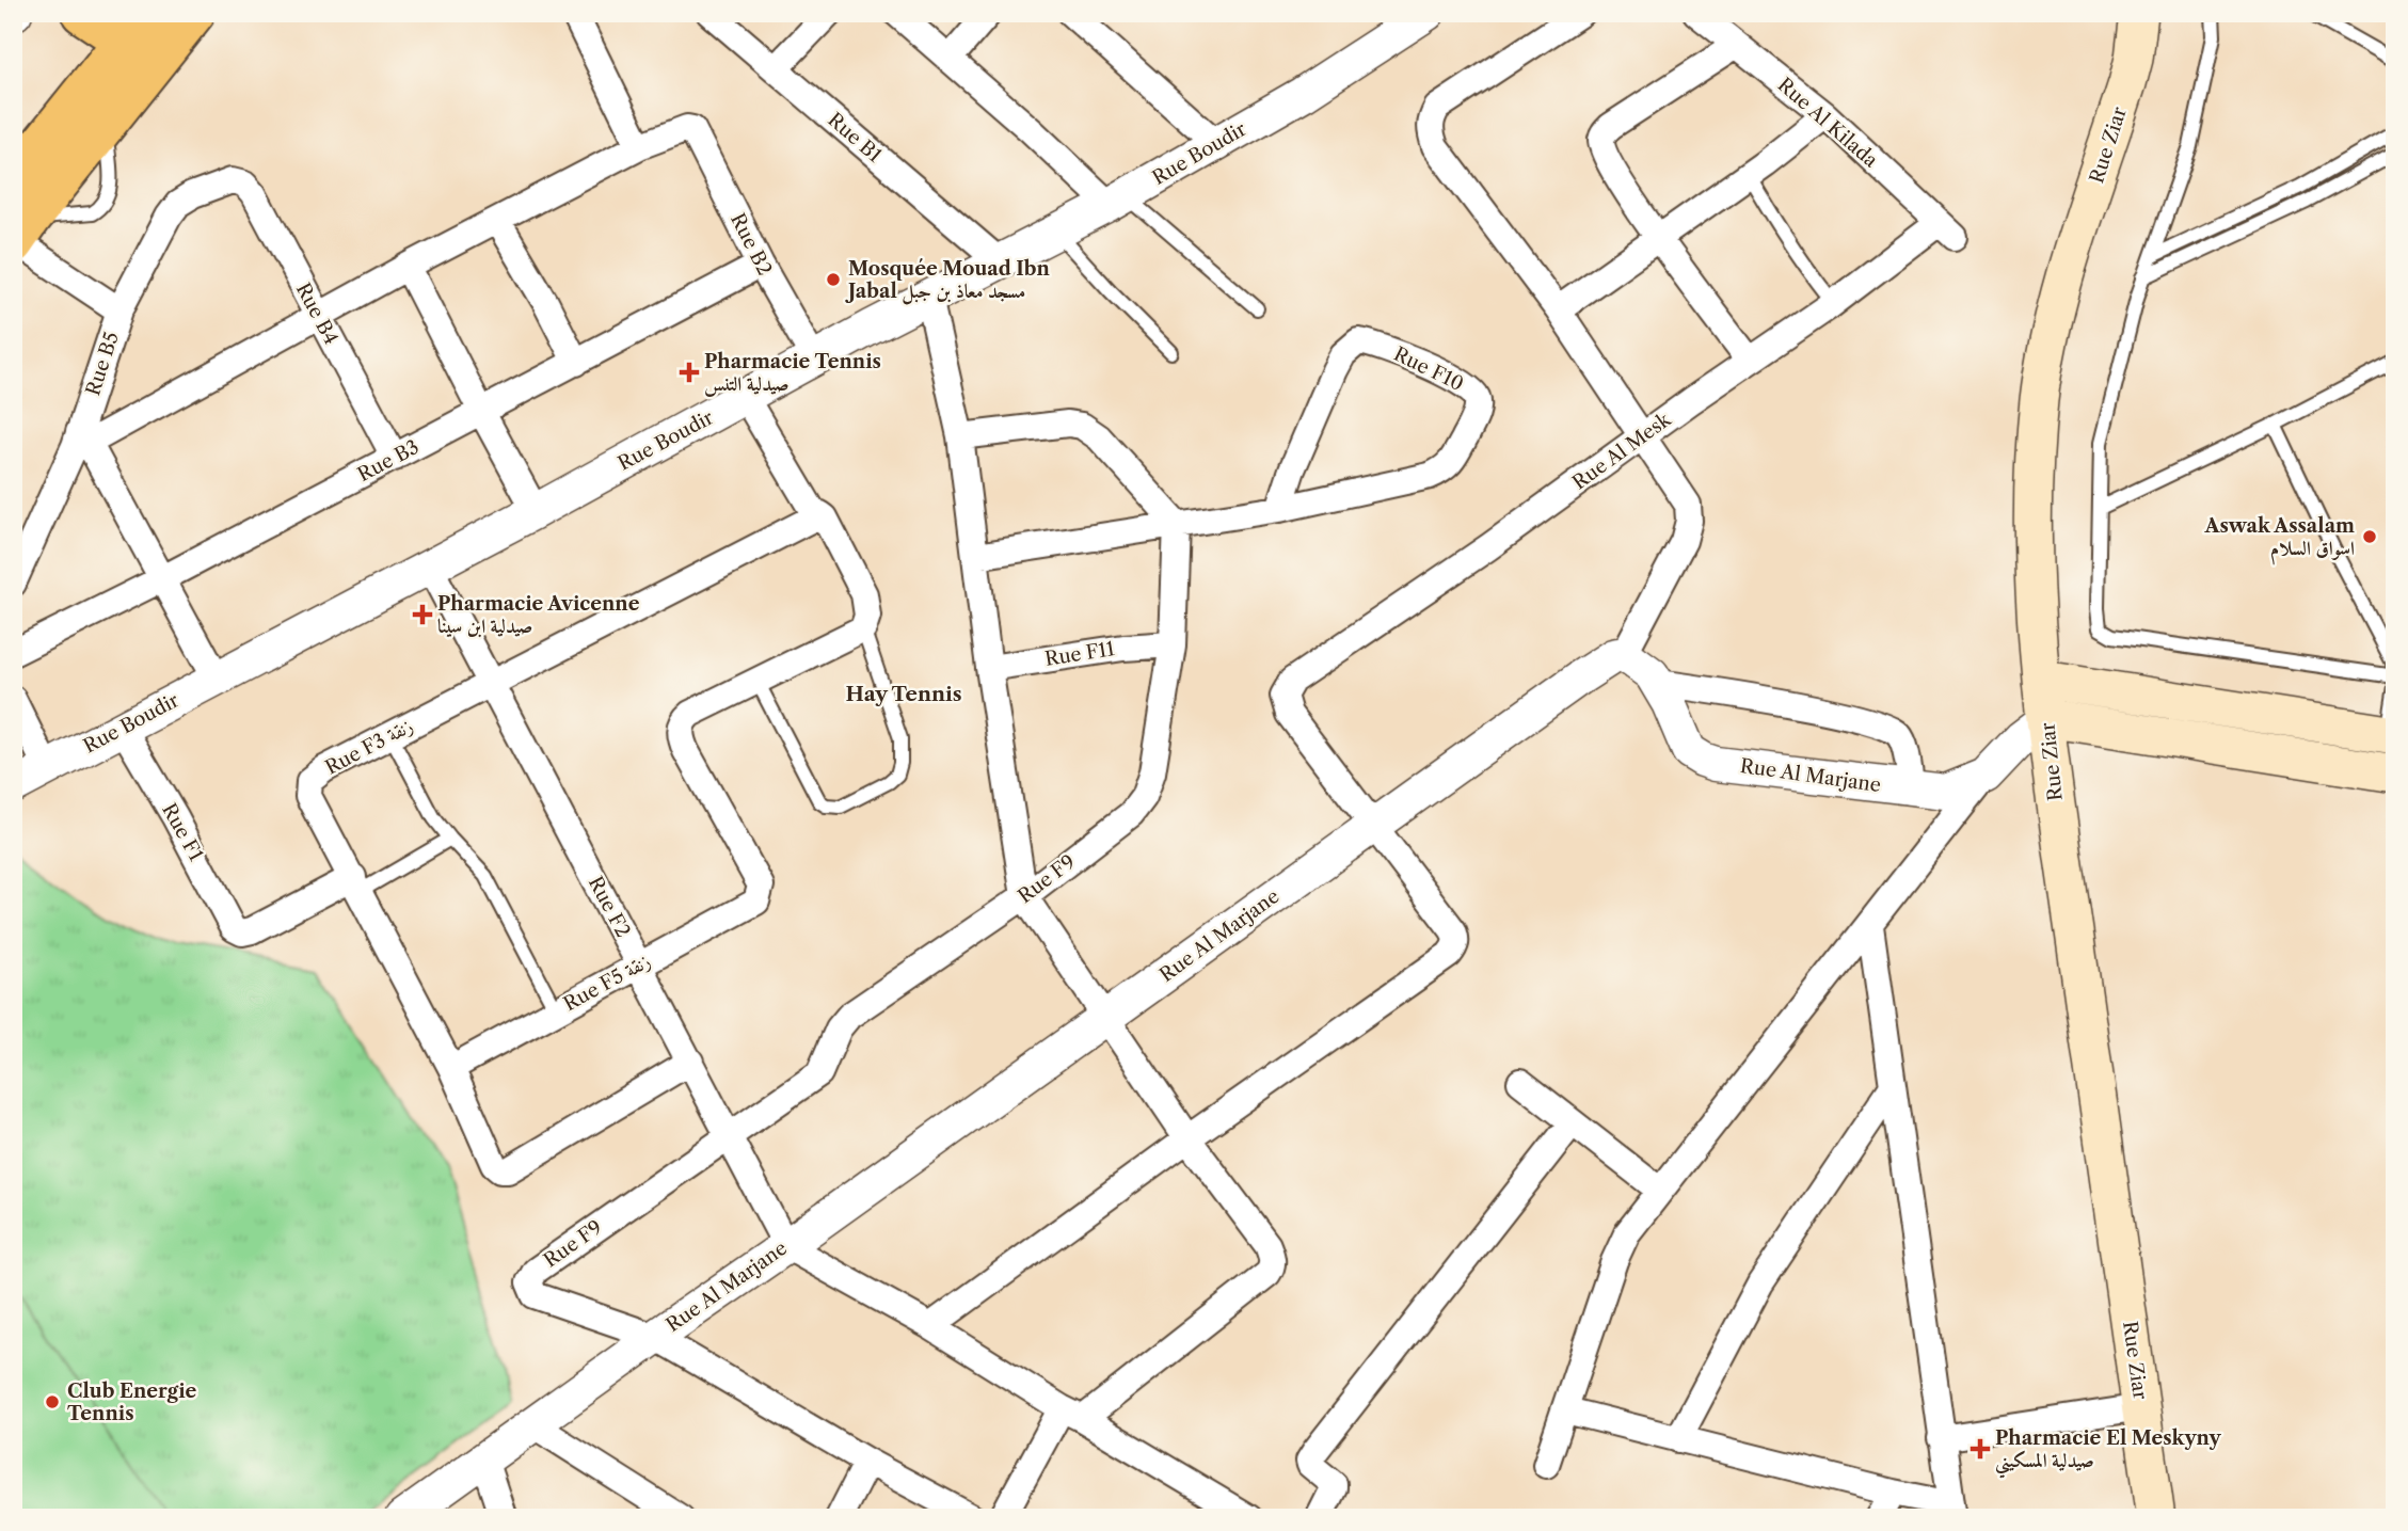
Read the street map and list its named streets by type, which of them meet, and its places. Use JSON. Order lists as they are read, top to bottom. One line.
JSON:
{"streets":{"main road":["Rue Ziar"],"street":["Rue Al Kilada","Rue B1","Rue Boudir","Rue B2","Rue B4","Rue B5","Rue F10","Rue Al Mesk","Rue B3","Rue F11","Rue F3 زنقة","Rue Al Marjane","Rue F1","Rue F9","Rue F2","Rue F5 زنقة"]},"crossings":[["Rue Al Kilada","Rue Al Mesk"],["Rue B1","Rue Boudir"],["Rue Ziar","Rue Al Marjane"],["Rue Boudir","Rue B2"],["Rue Boudir","Rue F1"],["Rue Boudir","Rue F2"],["Rue B2","Rue B3"],["Rue B4","Rue B5"],["Rue B4","Rue B3"],["Rue F10","Rue F9"],["Rue Al Mesk","Rue Al Marjane"],["Rue F11","Rue F9"],["Rue F3 زنقة","Rue F1"],["Rue F3 زنقة","Rue F2"],["Rue F3 زنقة","Rue F5 زنقة"],["Rue Al Marjane","Rue F9"],["Rue Al Marjane","Rue F2"],["Rue F9","Rue F2"],["Rue F2","Rue F5 زنقة"]],"districts":["Hay Tennis"],"places":{"other":["Mosquée Mouad Ibn Jabal مسجد معاذ بن جبل","Aswak Assalam اسواق السلام","Club Energie Tennis"],"health":["Pharmacie Tennis صيدلية التنس","Pharmacie Avicenne صيدلية ابن سينا","Pharmacie El Meskyny صيدلية المسكيني"]}}
